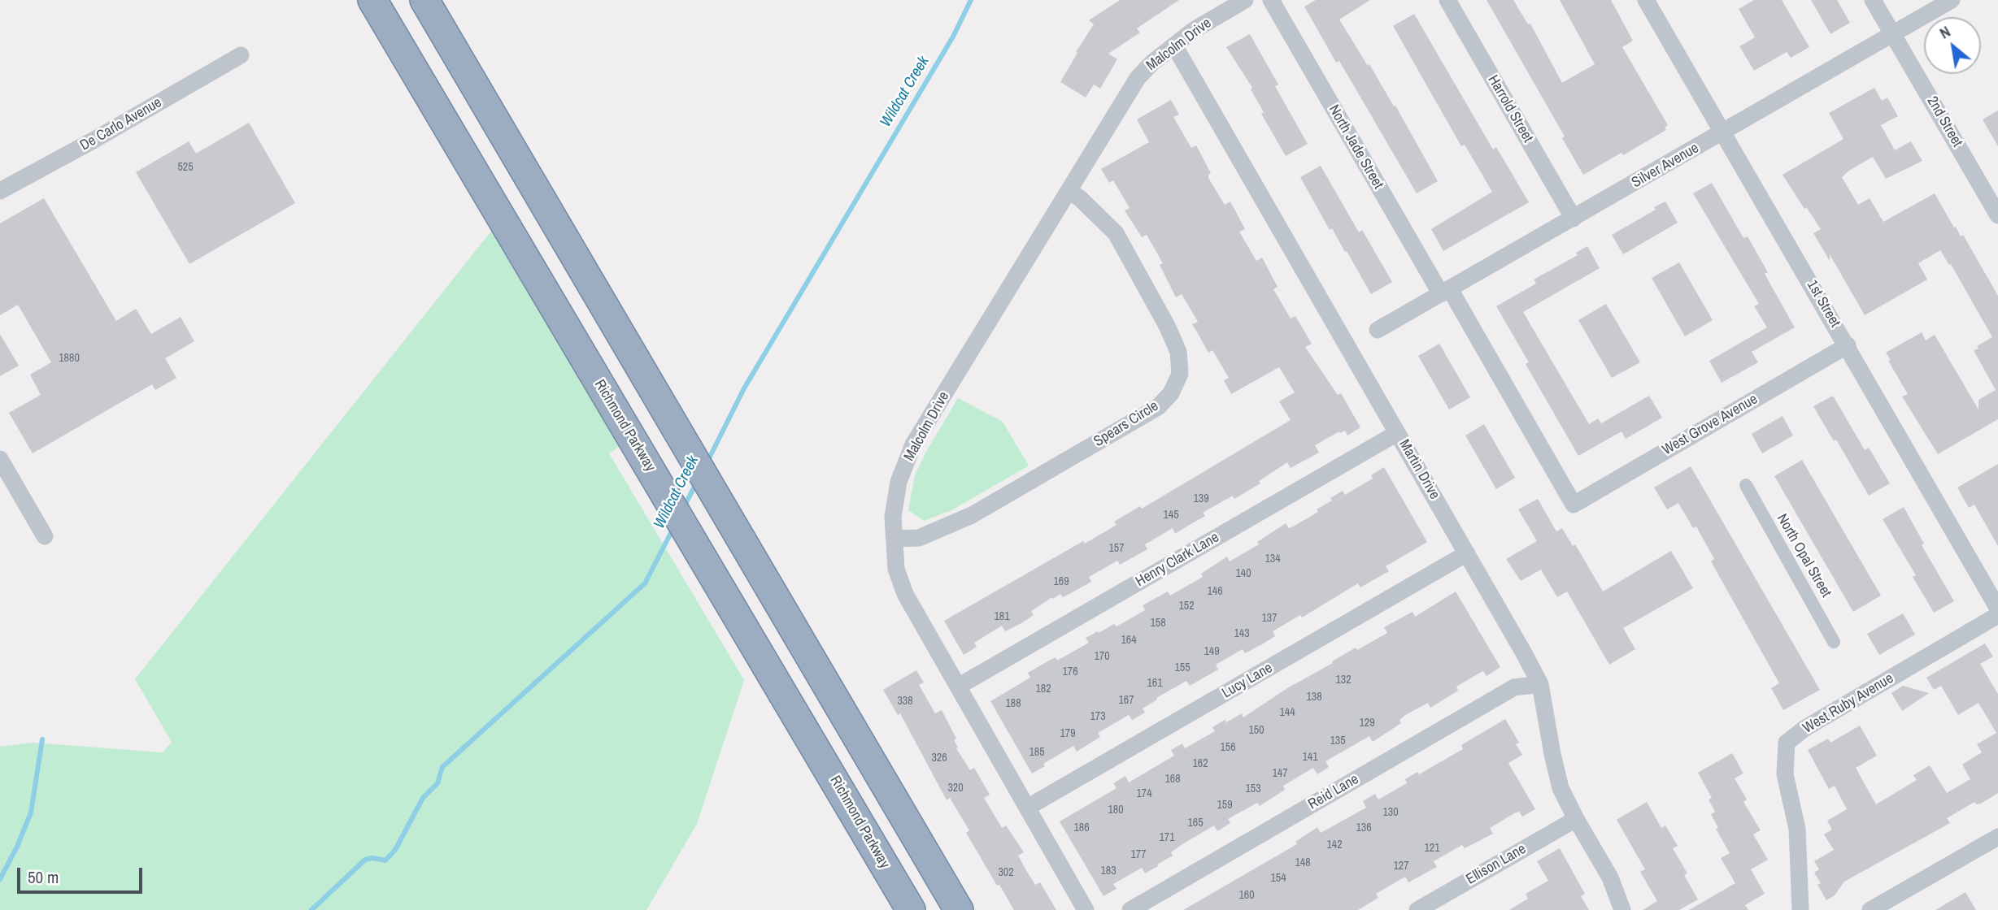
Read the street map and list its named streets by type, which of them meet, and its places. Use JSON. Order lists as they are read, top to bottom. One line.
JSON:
{"streets":{"highway":["Richmond Parkway"],"street":["Malcolm Drive","Harrold Street","2nd Street","De Carlo Avenue","North Jade Street","Silver Avenue","1st Street","Spears Circle","West Grove Avenue","Martin Drive","North Opal Street","Henry Clark Lane","Lucy Lane","West Ruby Avenue","Reid Lane","Ellison Lane"]},"crossings":[["Malcolm Drive","Spears Circle"],["Malcolm Drive","Martin Drive"],["Malcolm Drive","Henry Clark Lane"],["Malcolm Drive","Lucy Lane"],["Harrold Street","Silver Avenue"],["2nd Street","Silver Avenue"],["North Jade Street","Silver Avenue"],["North Jade Street","West Grove Avenue"],["Silver Avenue","1st Street"],["1st Street","West Grove Avenue"],["Martin Drive","Henry Clark Lane"],["Martin Drive","Lucy Lane"],["Martin Drive","Reid Lane"],["Martin Drive","Ellison Lane"]],"water":["Wildcat Creek"],"house_numbers":["525","1880","139","145","157","134","140","169","146","152","181","137","158","143","164","149","170","155","176","132","161","182","138","167","338","188","144","173","129","150","179","135","156","185","141","326","162","147","168","320","153","174","159","180","130","165","186","136","171","142","121","177","148","127","183","302","154","160"],"scale_bar":"50 m","north":"top left"}
